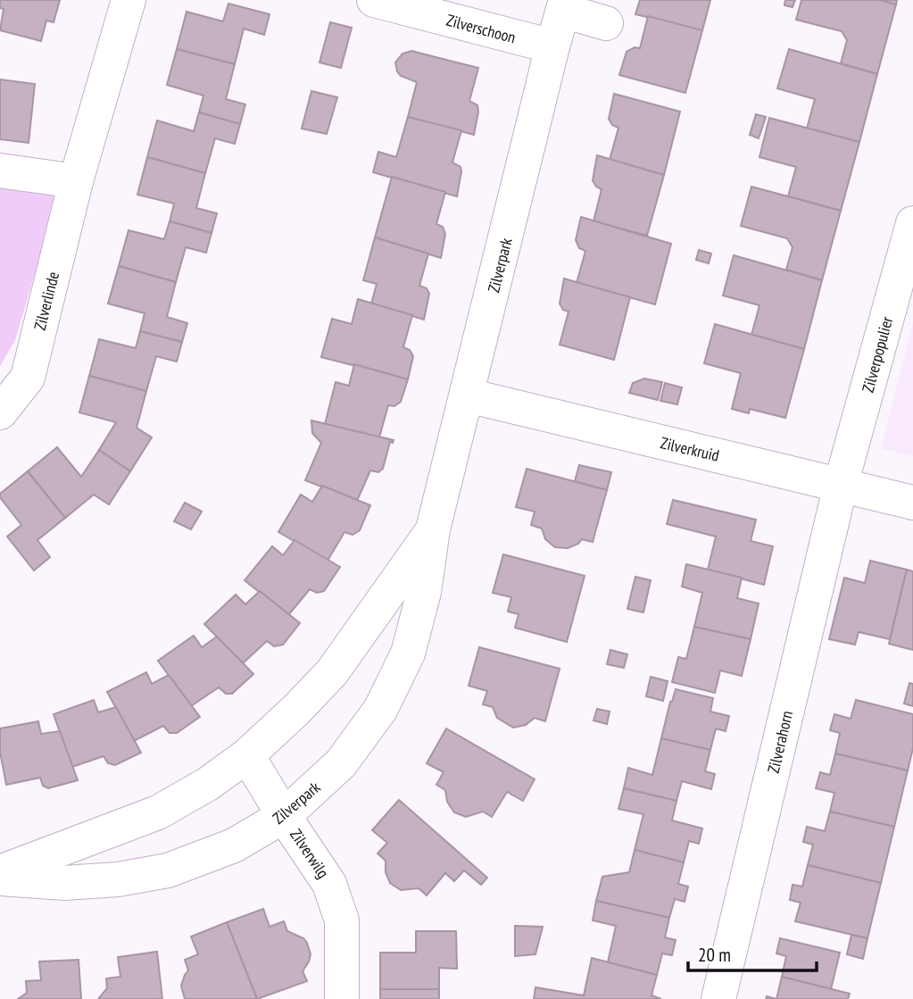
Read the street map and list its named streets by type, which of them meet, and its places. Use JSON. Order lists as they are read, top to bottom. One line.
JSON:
{"streets":{"street":["Zilverschoon","Zilverpark","Zilverlinde","Zilverpopulier","Zilverkruid","Zilverahorn","Zilverwilg"]},"crossings":[["Zilverschoon","Zilverpark"],["Zilverpark","Zilverkruid"],["Zilverpark","Zilverwilg"],["Zilverpopulier","Zilverkruid"],["Zilverpopulier","Zilverahorn"],["Zilverkruid","Zilverahorn"]],"scale_bar":"20 m"}
